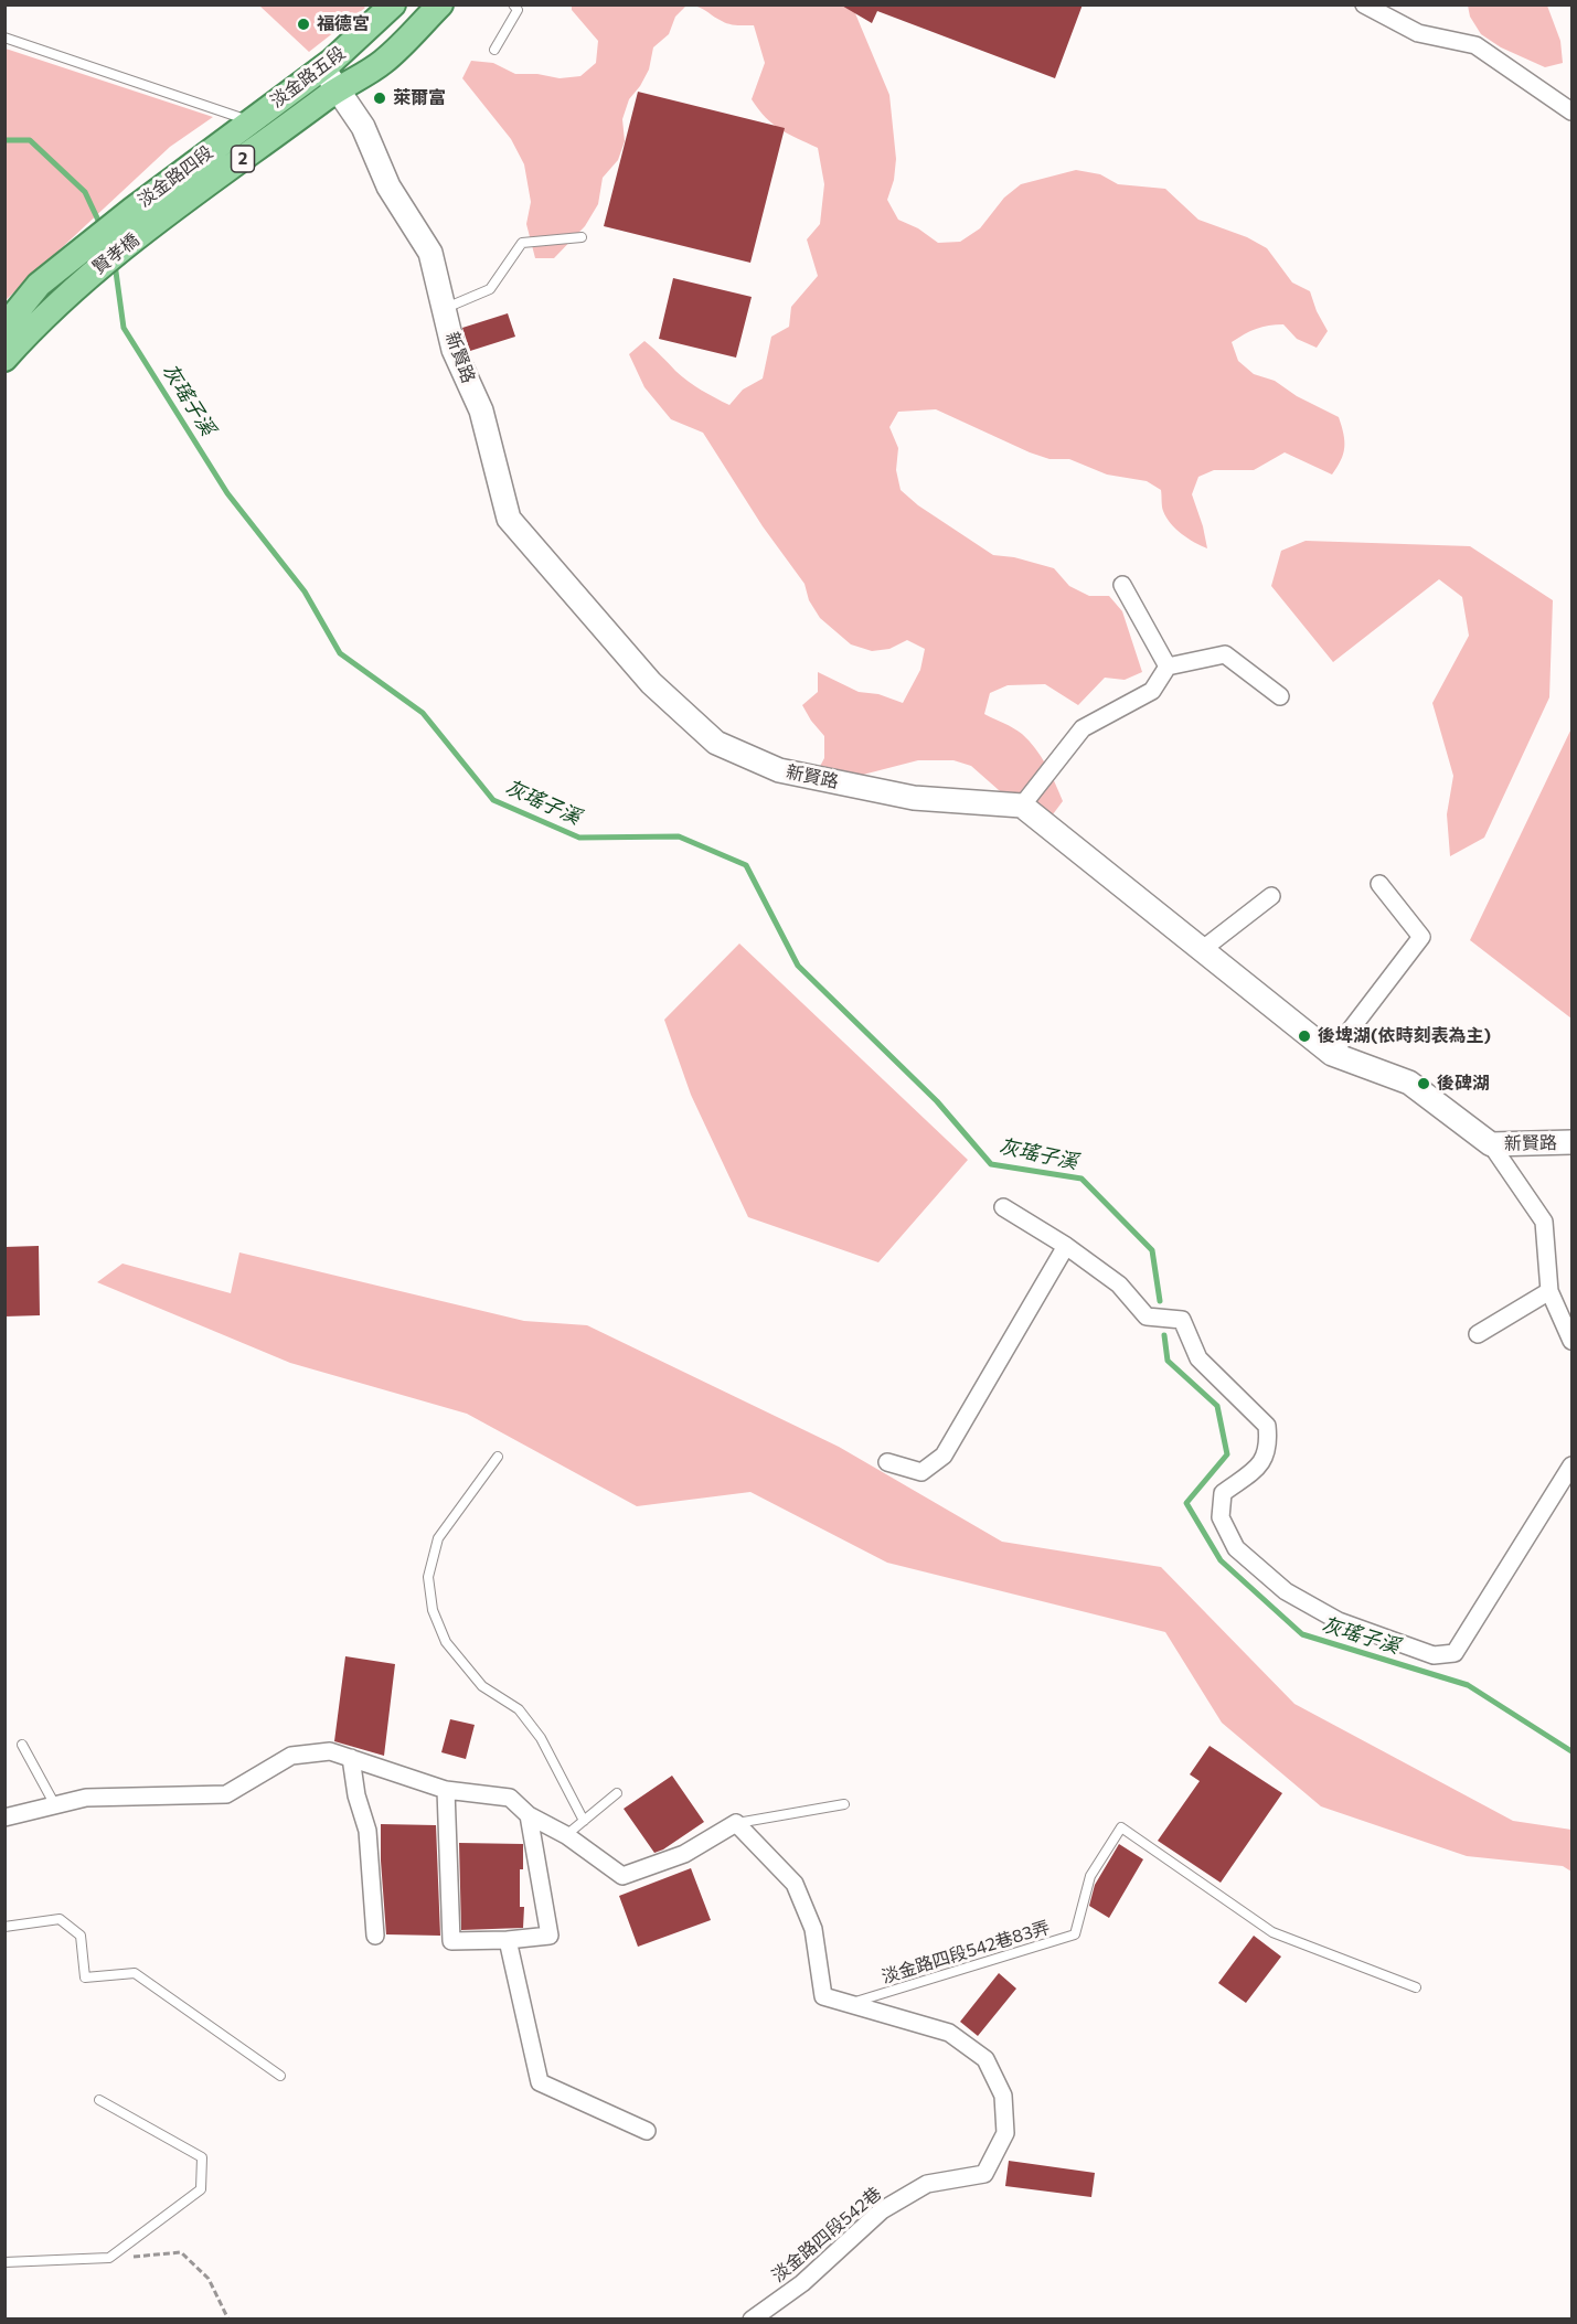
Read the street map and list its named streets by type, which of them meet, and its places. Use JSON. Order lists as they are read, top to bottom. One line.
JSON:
{"streets":{"main road":["淡金路五段","2","淡金路四段","賢孝橋"],"street":["新賢路","淡金路四段542巷"],"lane":["淡金路四段542巷83弄"]},"crossings":[["淡金路五段","淡金路四段"],["淡金路五段","新賢路"],["淡金路四段","賢孝橋"],["淡金路四段542巷83弄","淡金路四段542巷"]],"water":["灰瑤子溪"],"places":["福德宮","萊爾富","後埤湖(依時刻表為主)","後碑湖"]}
